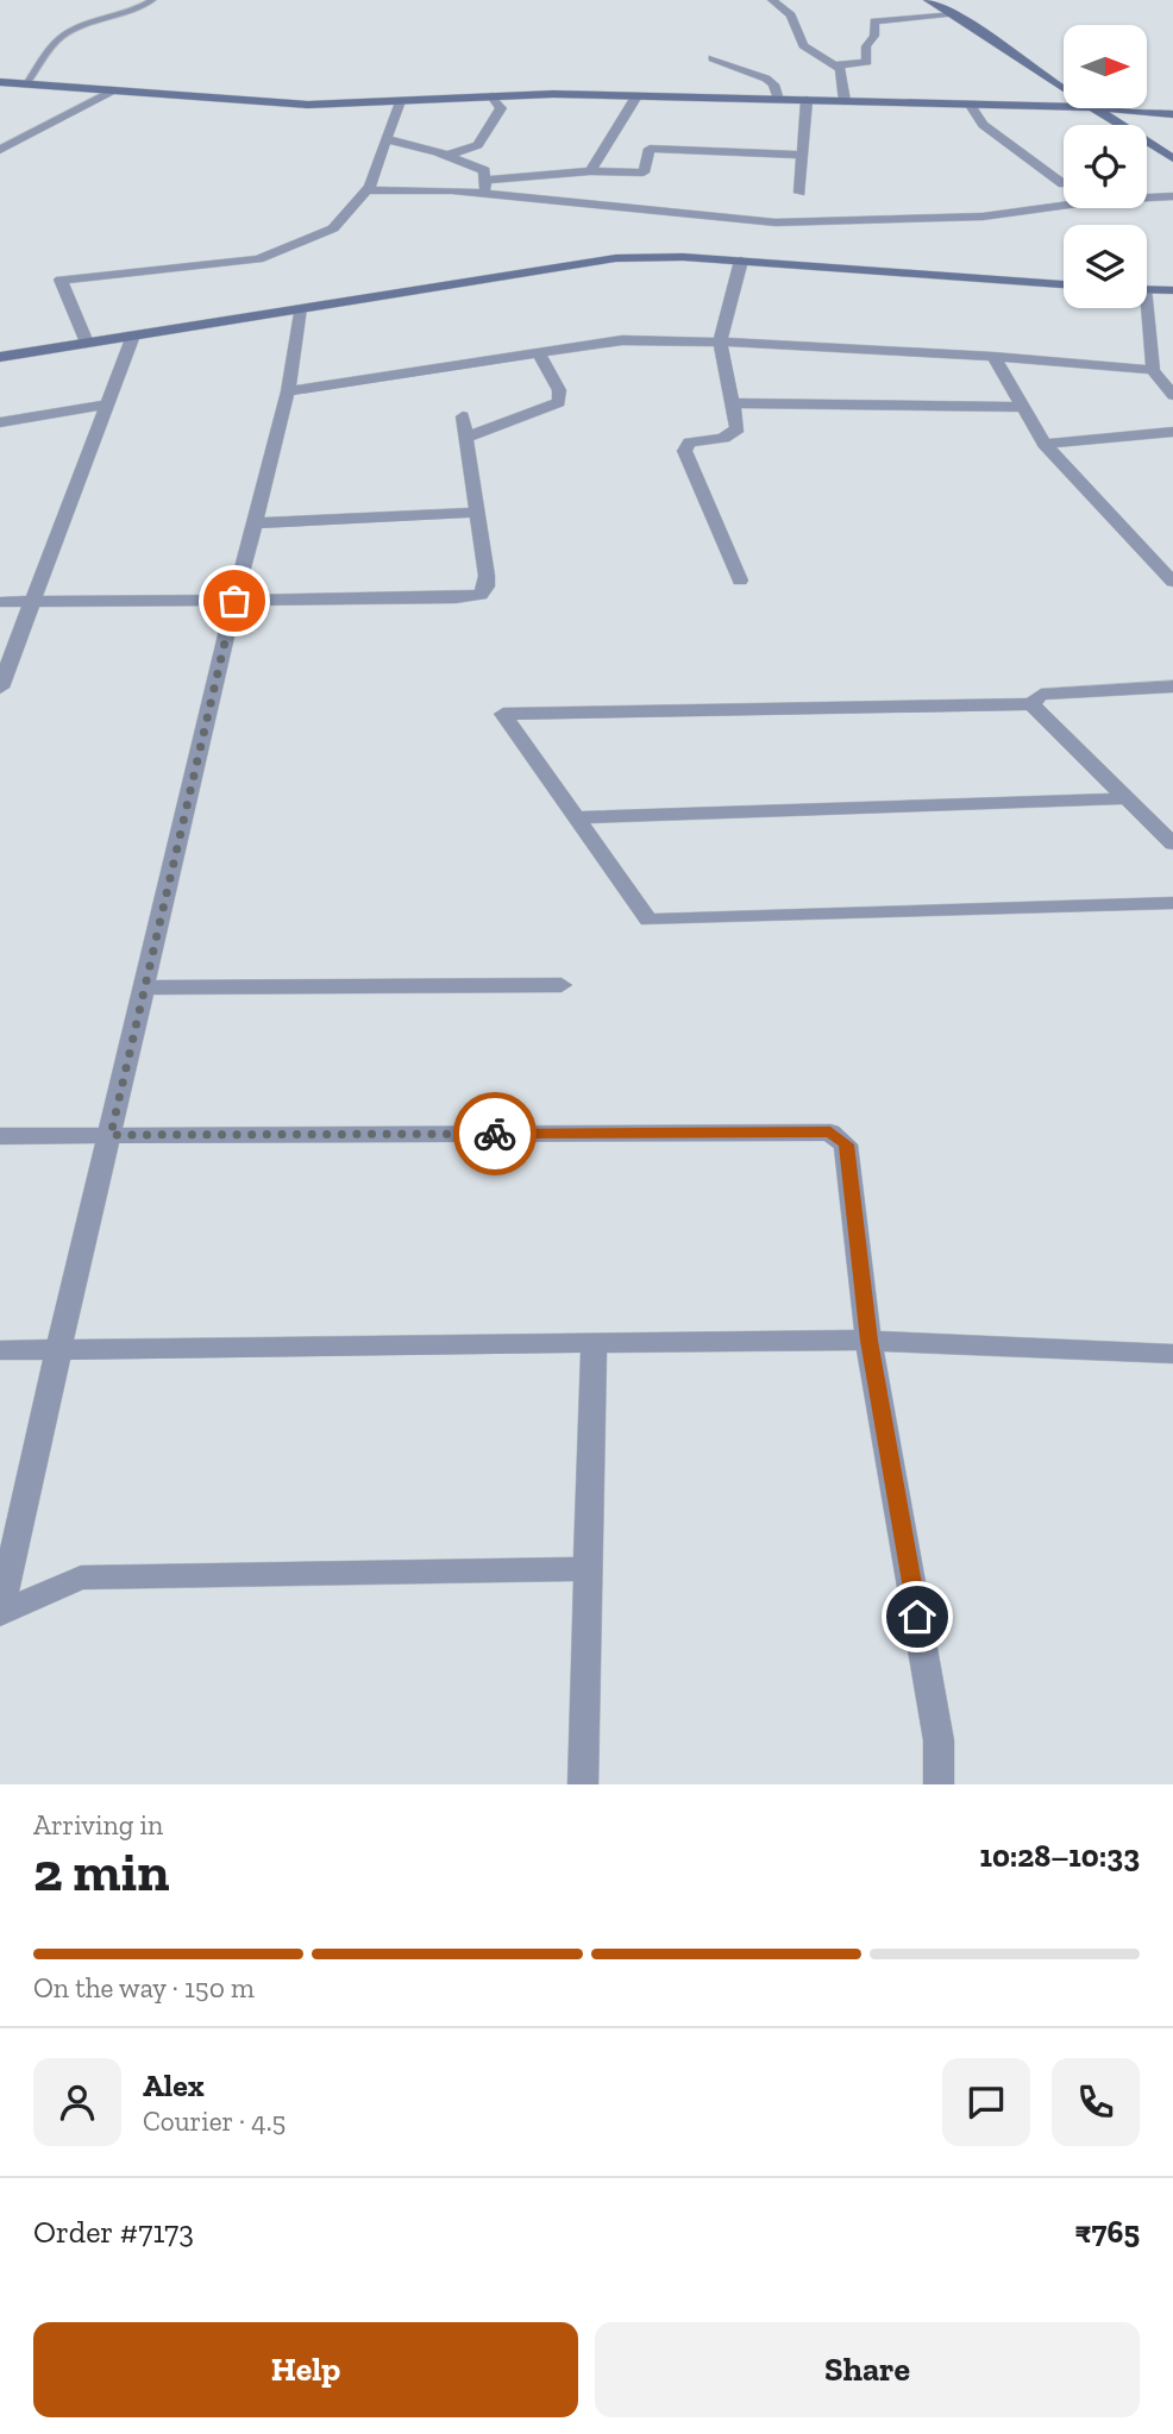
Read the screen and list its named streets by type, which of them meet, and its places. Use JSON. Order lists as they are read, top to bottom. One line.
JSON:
{"north":"right","page":{"heading":["2 min","Arriving in","10:28–10:33"],"panel":["Alex","Courier · 4.5","Order #7173","₹765"],"bar":"On the way · 150 m","buttons":["Help","Share"]}}
